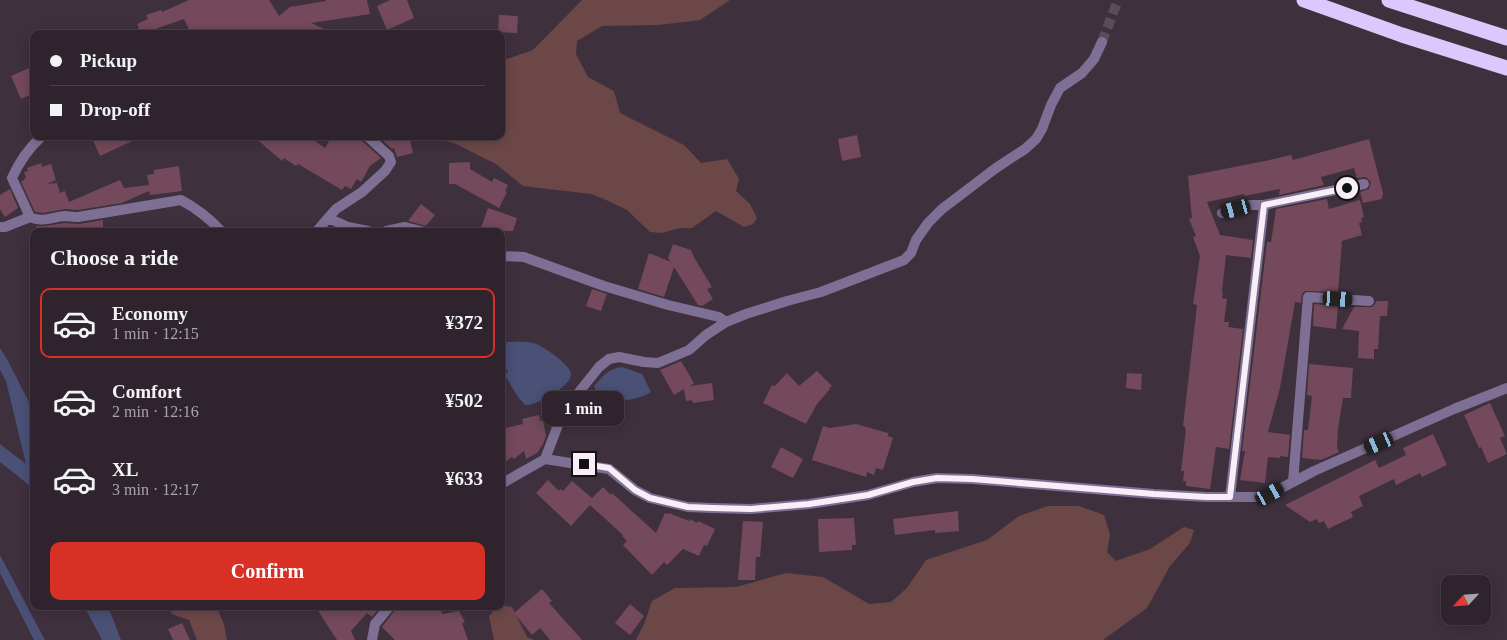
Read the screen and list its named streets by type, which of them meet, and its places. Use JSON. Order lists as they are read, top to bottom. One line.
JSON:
{"north":"bottom left","page":{"banner":["Pickup","Drop-off"],"heading":"Choose a ride","list":[{"name":"Economy","note":"1 min · 12:15","value":"¥372"},{"name":"Comfort","note":"2 min · 12:16","value":"¥502"},{"name":"XL","note":"3 min · 12:17","value":"¥633"}],"bubble":"1 min","buttons":"Confirm"}}
